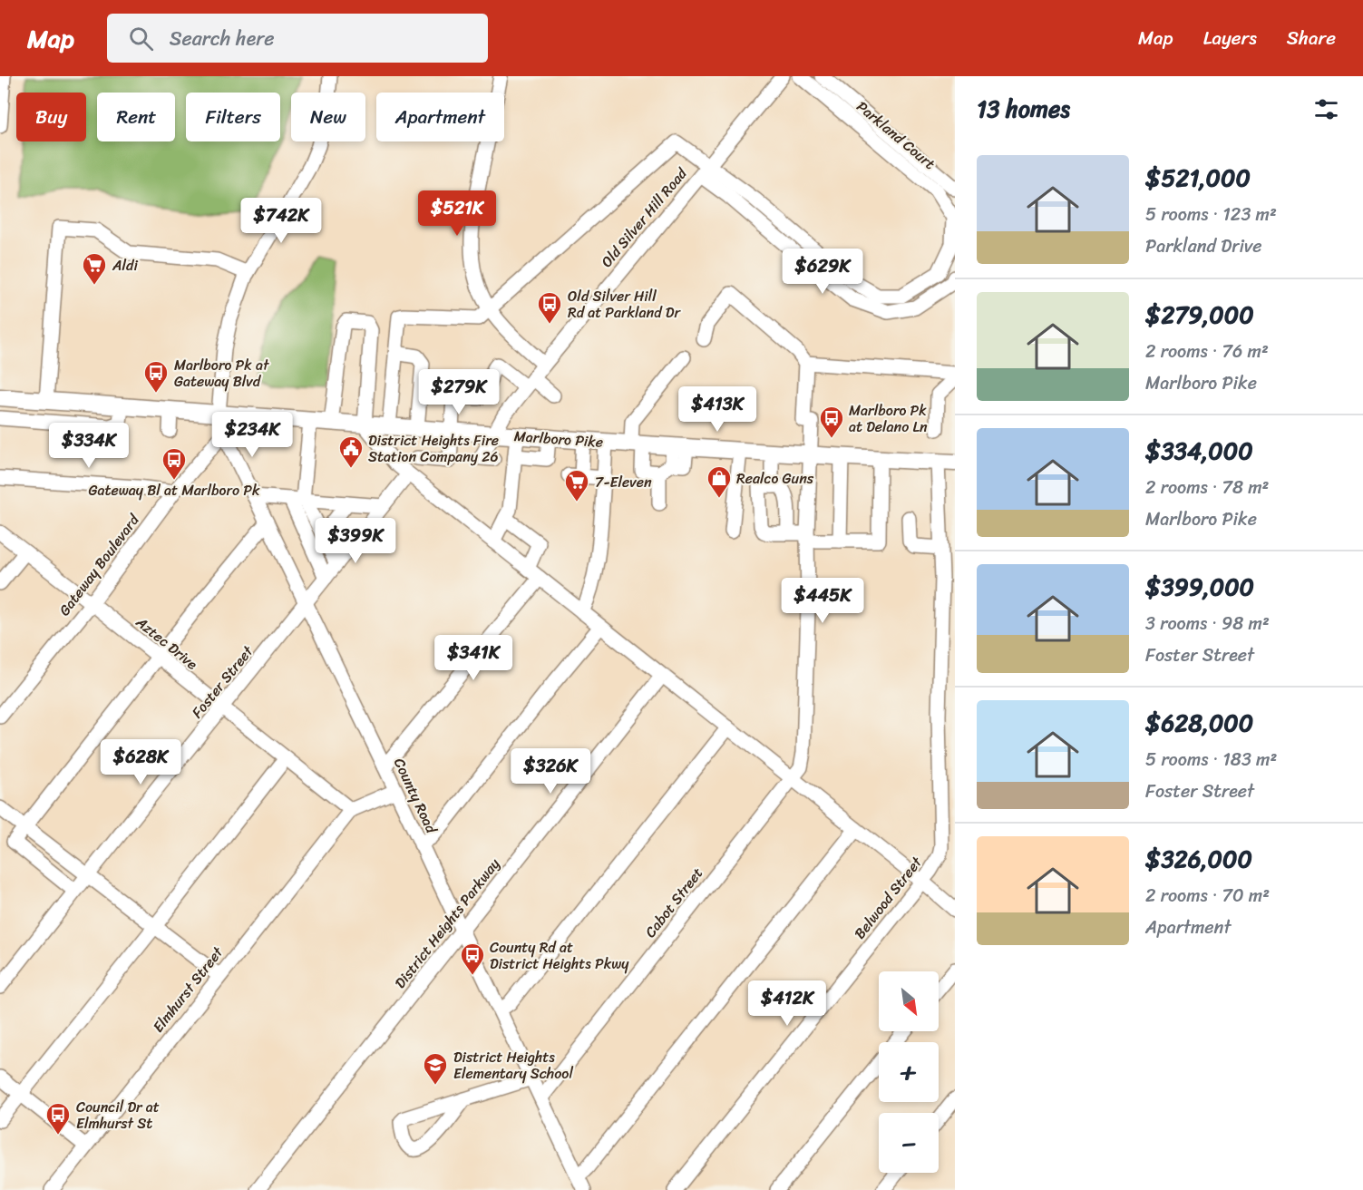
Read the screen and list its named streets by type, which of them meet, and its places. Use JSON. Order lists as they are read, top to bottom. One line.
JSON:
{"streets":{"main road":["Marlboro Pike"],"street":["Parkland Court","Old Silver Hill Road","Gateway Boulevard","Aztec Drive","Foster Street","County Road","Belwood Street","Cabot Street","District Heights Parkway","Elmhurst Street"]},"crossings":[["Old Silver Hill Road","Marlboro Pike"],["Marlboro Pike","County Road"],["Marlboro Pike","Belwood Street"],["Marlboro Pike","Cabot Street"],["Gateway Boulevard","Aztec Drive"],["Gateway Boulevard","County Road"],["Aztec Drive","Foster Street"],["Aztec Drive","Elmhurst Street"],["Foster Street","County Road"],["County Road","Cabot Street"],["County Road","District Heights Parkway"]],"places":{"supermarket":["Aldi","7-Eleven"],"bus stop":["Old Silver Hill Rd at Parkland Dr","Marlboro Pk at Gateway Blvd","Marlboro Pk at Delano Ln","Gateway Bl at Marlboro Pk","County Rd at District Heights Pkwy","Council Dr at Elmhurst St"],"public building":["District Heights Fire Station Company 26"],"shop":["Realco Guns"],"school or university":["District Heights Elementary School"]},"north":"bottom right","page":{"header":"Map","search":"Search here","nav":["Map","Layers","Share"],"heading":"13 homes","chip":["Buy","Rent","Filters","New","Apartment"],"list":[{"name":"$521,000","note":"5 rooms · 123 m² · Parkland Drive"},{"name":"$279,000","note":"2 rooms · 76 m² · Marlboro Pike"},{"name":"$334,000","note":"2 rooms · 78 m² · Marlboro Pike"},{"name":"$399,000","note":"3 rooms · 98 m² · Foster Street"},{"name":"$628,000","note":"5 rooms · 183 m² · Foster Street"},{"name":"$326,000","note":"2 rooms · 70 m² · Apartment"}],"price":["$521K","$742K","$629K","$279K","$413K","$234K","$334K","$399K","$445K","$341K","$628K","$326K","$412K"],"map_buttons":["+","−"]}}
